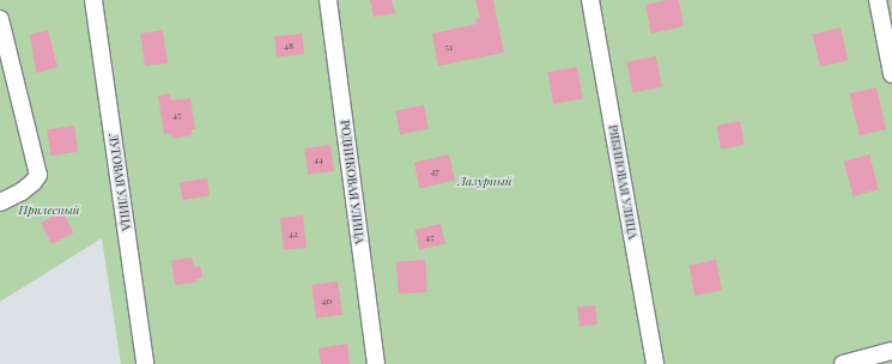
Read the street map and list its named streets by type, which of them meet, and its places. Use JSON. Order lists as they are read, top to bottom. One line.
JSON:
{"streets":{"street":["ЛУГОВАЯ УЛИЦА","РОДНИКОВАЯ УЛИЦА","РЯБИНОВАЯ УЛИЦА"]},"parks":["Лазурный","Прилесный"],"house_numbers":["48","51","45","44","47","42","45","40"]}
